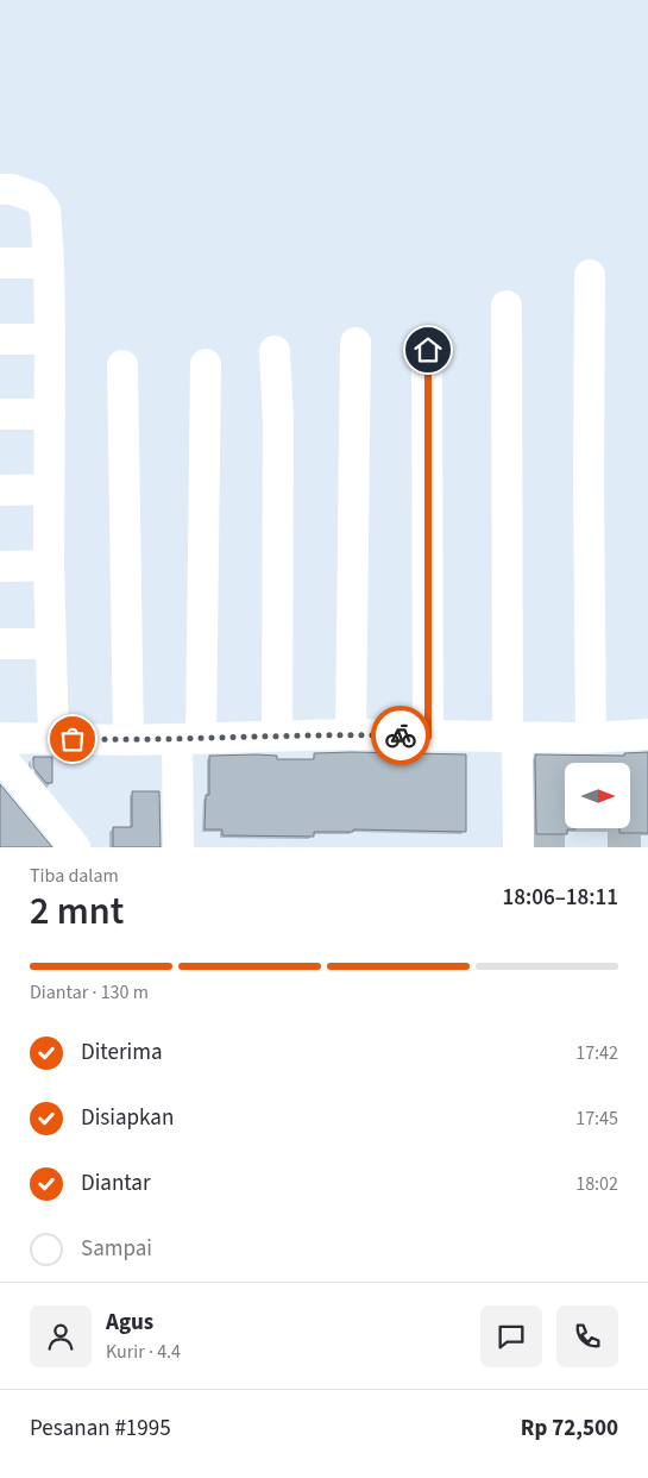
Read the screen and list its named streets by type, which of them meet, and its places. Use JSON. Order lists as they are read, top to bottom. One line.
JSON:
{"north":"right","page":{"heading":["2 mnt","Tiba dalam","18:06–18:11"],"panel":["Agus","Kurir · 4.4","Pesanan #1995","Rp 72,500"],"bar":"Diantar · 130 m","list":[["Diterima","17:42"],["Disiapkan","17:45"],["Diantar","18:02"],"Sampai"]}}
